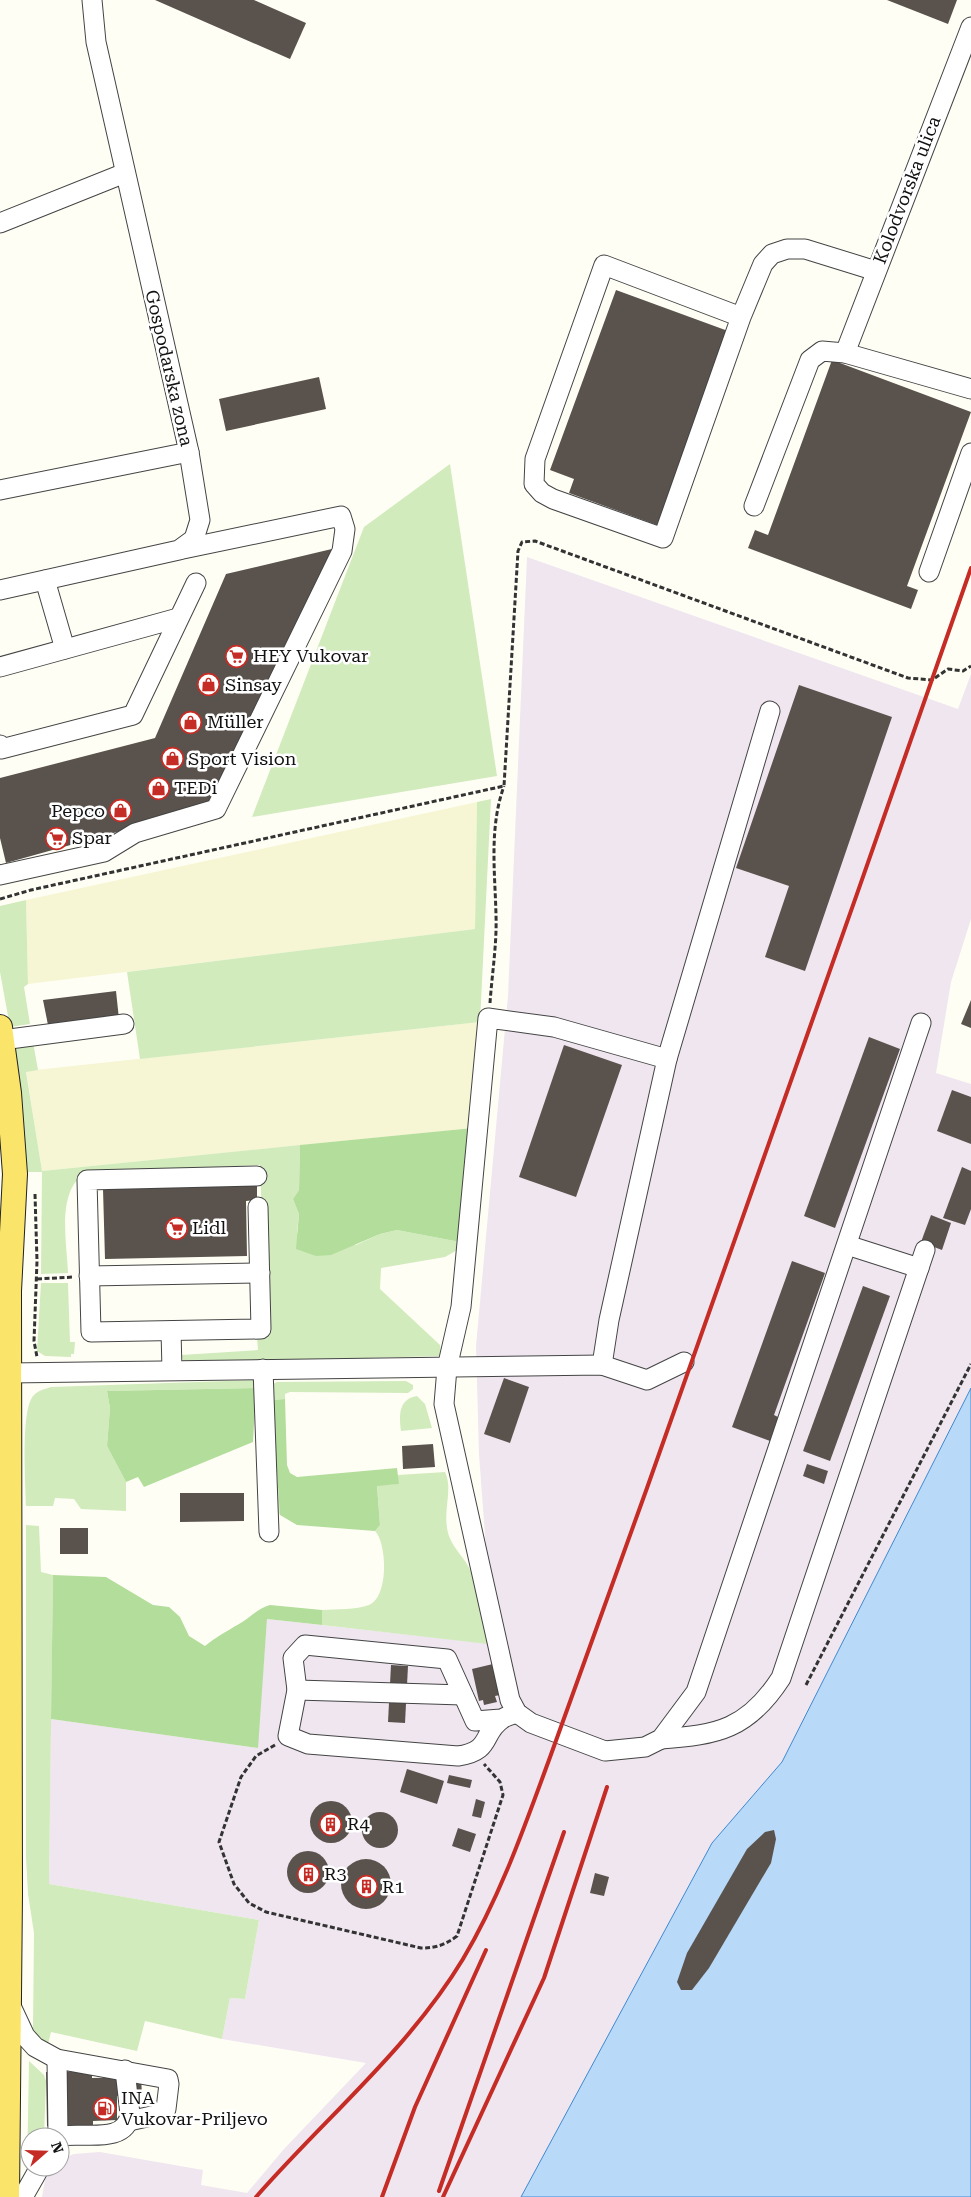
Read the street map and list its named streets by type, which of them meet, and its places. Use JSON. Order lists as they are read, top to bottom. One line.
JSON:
{"streets":{"street":["Kolodvorska ulica","Gospodarska zona"]},"places":{"supermarket":["HEY Vukovar","Spar","Lidl"],"shop":["Sinsay","Müller","Sport Vision","TEDi","Pepco"],"building":["R4","R3","R1"],"fuel station":["INA Vukovar-Priljevo"]},"north":"right"}
